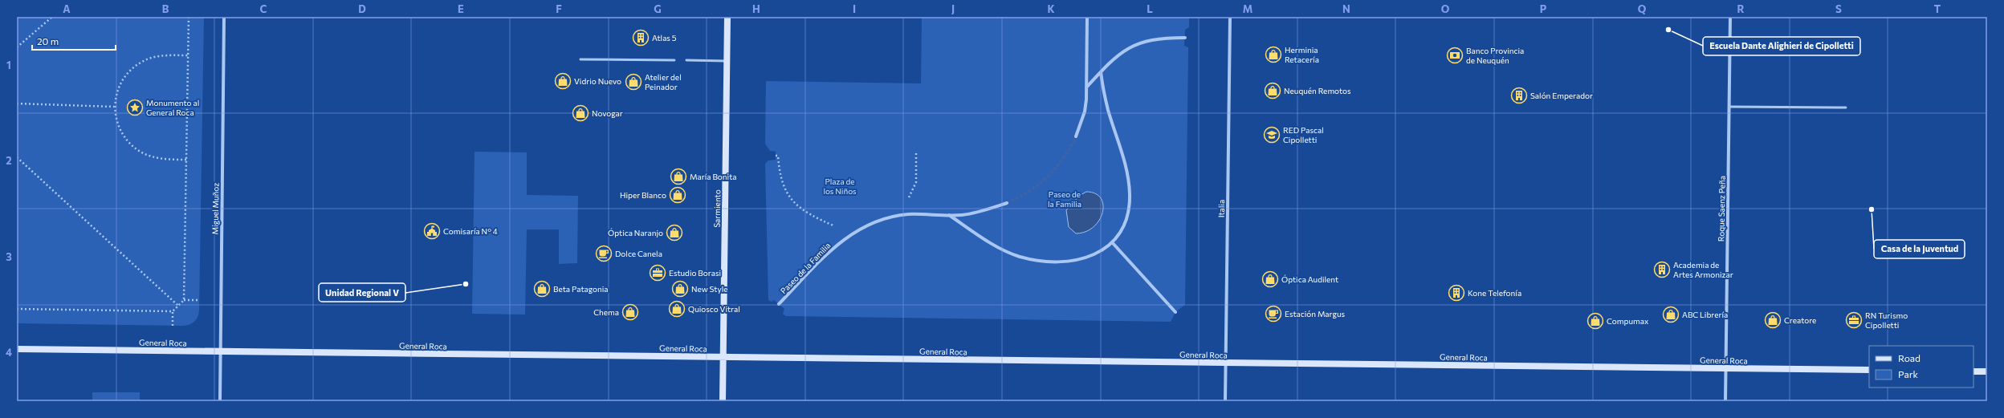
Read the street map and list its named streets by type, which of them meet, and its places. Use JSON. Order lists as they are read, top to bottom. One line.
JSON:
{"streets":{"street":["Miguel Muñoz","Sarmiento","Italia","Roque Saenz Peña","Paseo de la Familia","General Roca"]},"crossings":[["Miguel Muñoz","General Roca"],["Sarmiento","General Roca"],["Italia","General Roca"],["Roque Saenz Peña","General Roca"]],"parks":["Plaza de los Niños","Paseo de la Familia"],"places":{"other":["Escuela Dante Alighieri de Cipolletti","Casa de la Juventud","Unidad Regional V"],"building":["Atlas 5","Salón Emperador","Academia de Artes Armonizar","Kone Telefonía"],"shop":["Herminia Retacería","Vidrio Nuevo","Atelier del Peinador","Neuquén Remotos","Novogar","María Bonita","Hiper Blanco","Óptica Naranjo","Óptica Audilent","Beta Patagonia","New Style","Quiosco Vitral","Chema","ABC Librería","Creatore","Compumax"],"bank":["Banco Provincia de Neuquén"],"place":["Monumento al General Roca"],"school or university":["RED Pascal Cipolletti"],"public building":["Comisaría N° 4"],"cafe":["Dolce Canela","Estación Margus"],"office":["Estudio Borasi","RN Turismo Cipolletti"]},"legend":["Road","Park"],"scale_bar":"20 m","grid":{"columns":["A","B","C","D","E","F","G","H","I","J","K","L","M","N","O","P","Q","R","S","T"],"rows":["1","2","3","4"]}}
